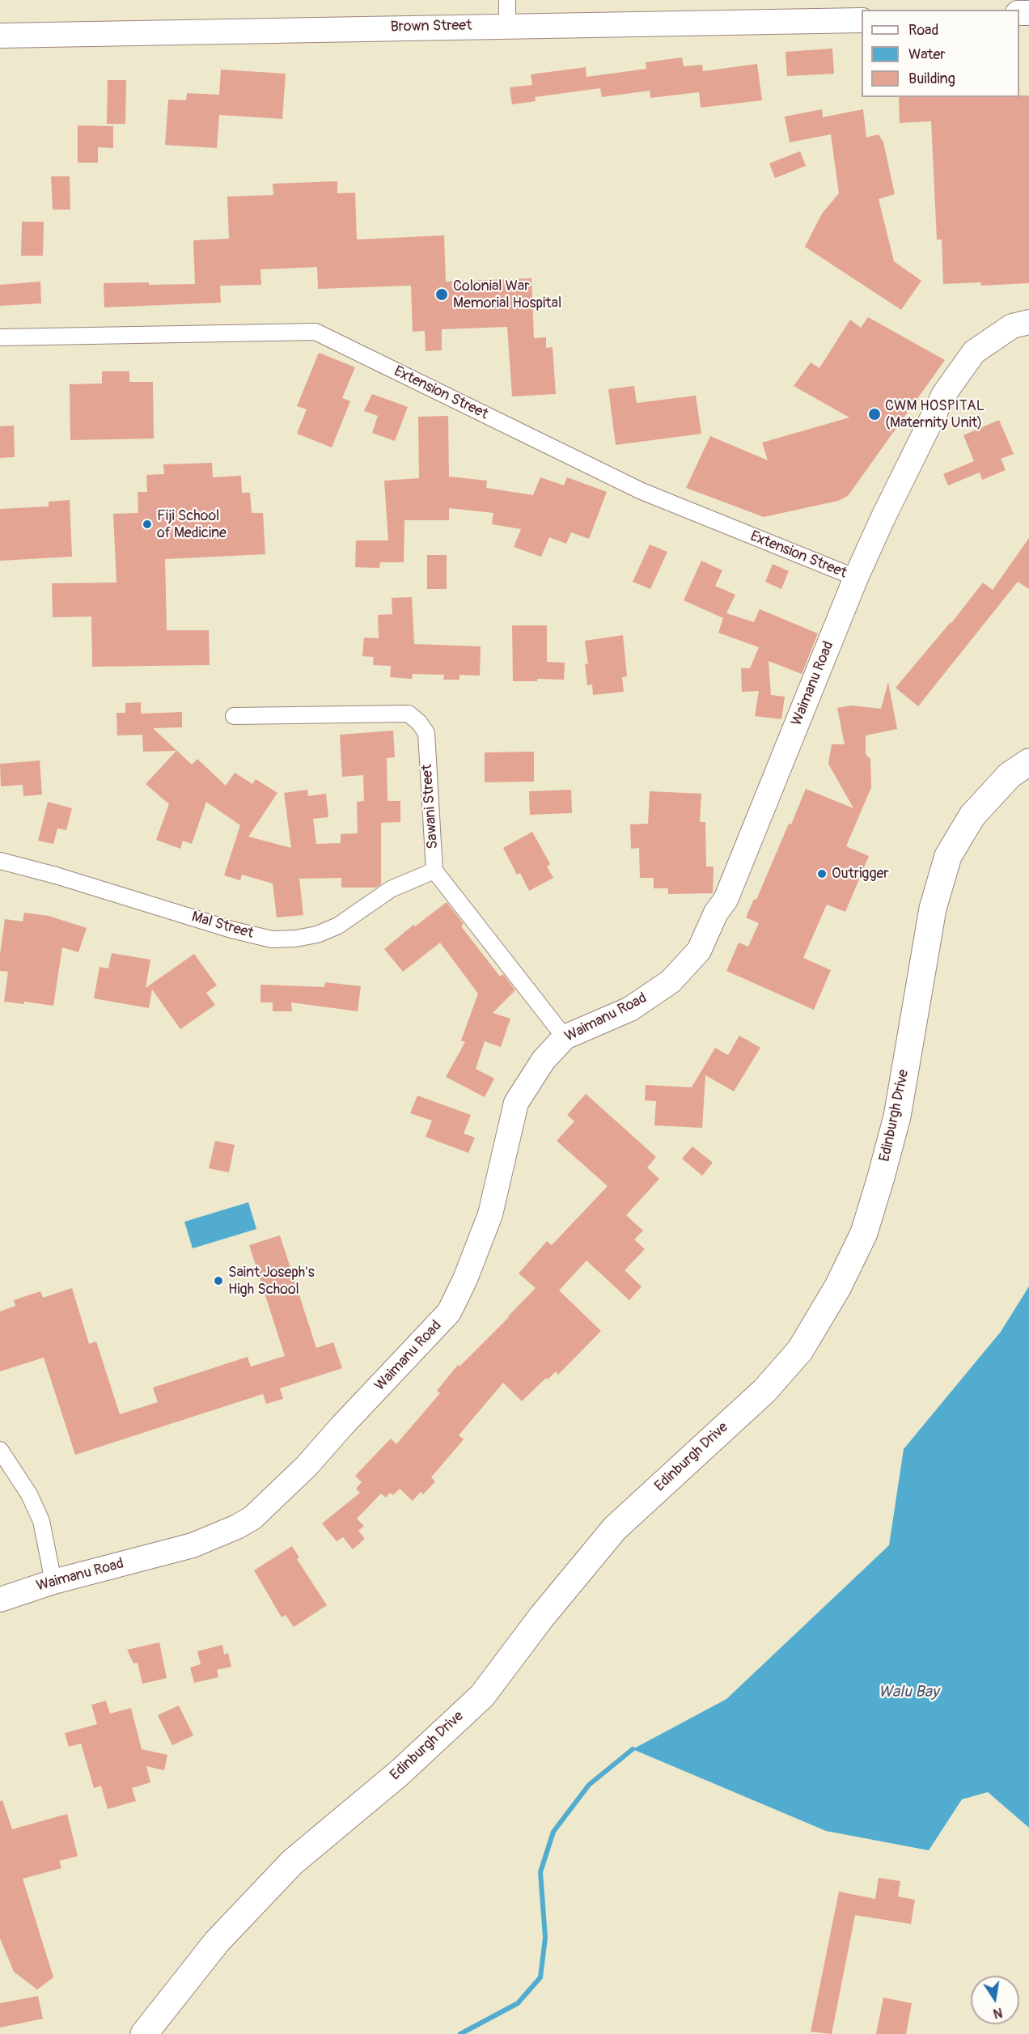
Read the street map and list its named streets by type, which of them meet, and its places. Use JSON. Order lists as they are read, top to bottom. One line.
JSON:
{"streets":{"highway":["Edinburgh Drive"],"main road":["Brown Street","Waimanu Road"],"street":["Extension Street","Sawani Street","Mal Street"]},"crossings":[["Extension Street","Waimanu Road"],["Waimanu Road","Sawani Street"],["Sawani Street","Mal Street"]],"water":["Walu Bay"],"places":["Colonial War Memorial Hospital","CWM HOSPITAL (Maternity Unit)","Fiji School of Medicine","Outrigger","Saint Joseph's High School"],"legend":["Road","Water","Building"],"north":"bottom"}
